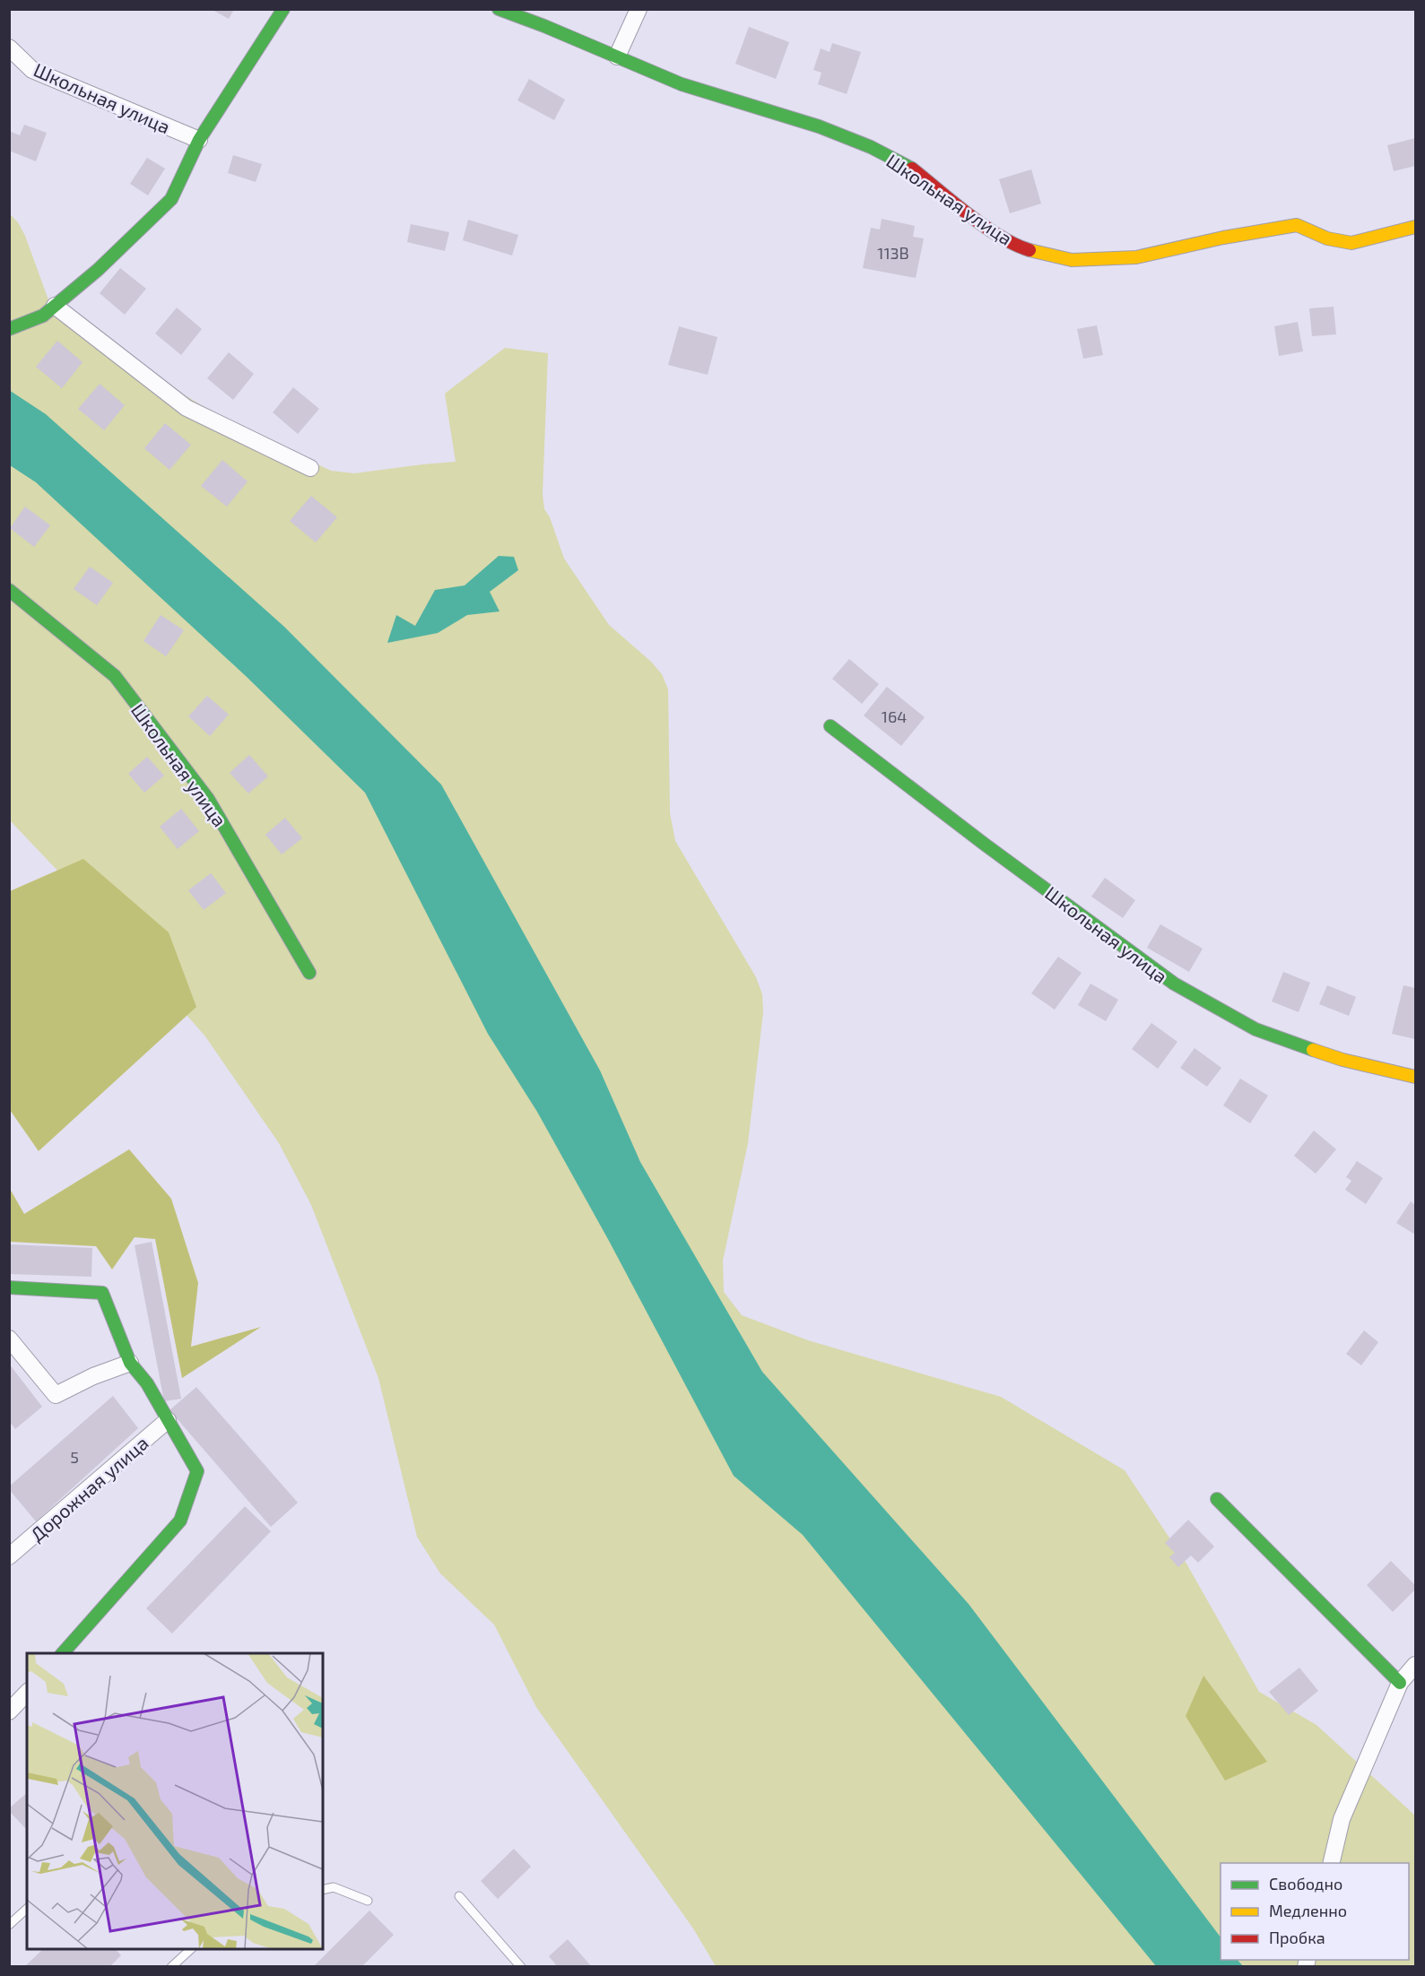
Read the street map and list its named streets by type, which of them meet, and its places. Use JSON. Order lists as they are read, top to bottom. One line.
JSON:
{"streets":{"street":["Школьная улица","Дорожная улица"]},"house_numbers":["113В","164","5"],"legend":["Свободно","Медленно","Пробка"]}
